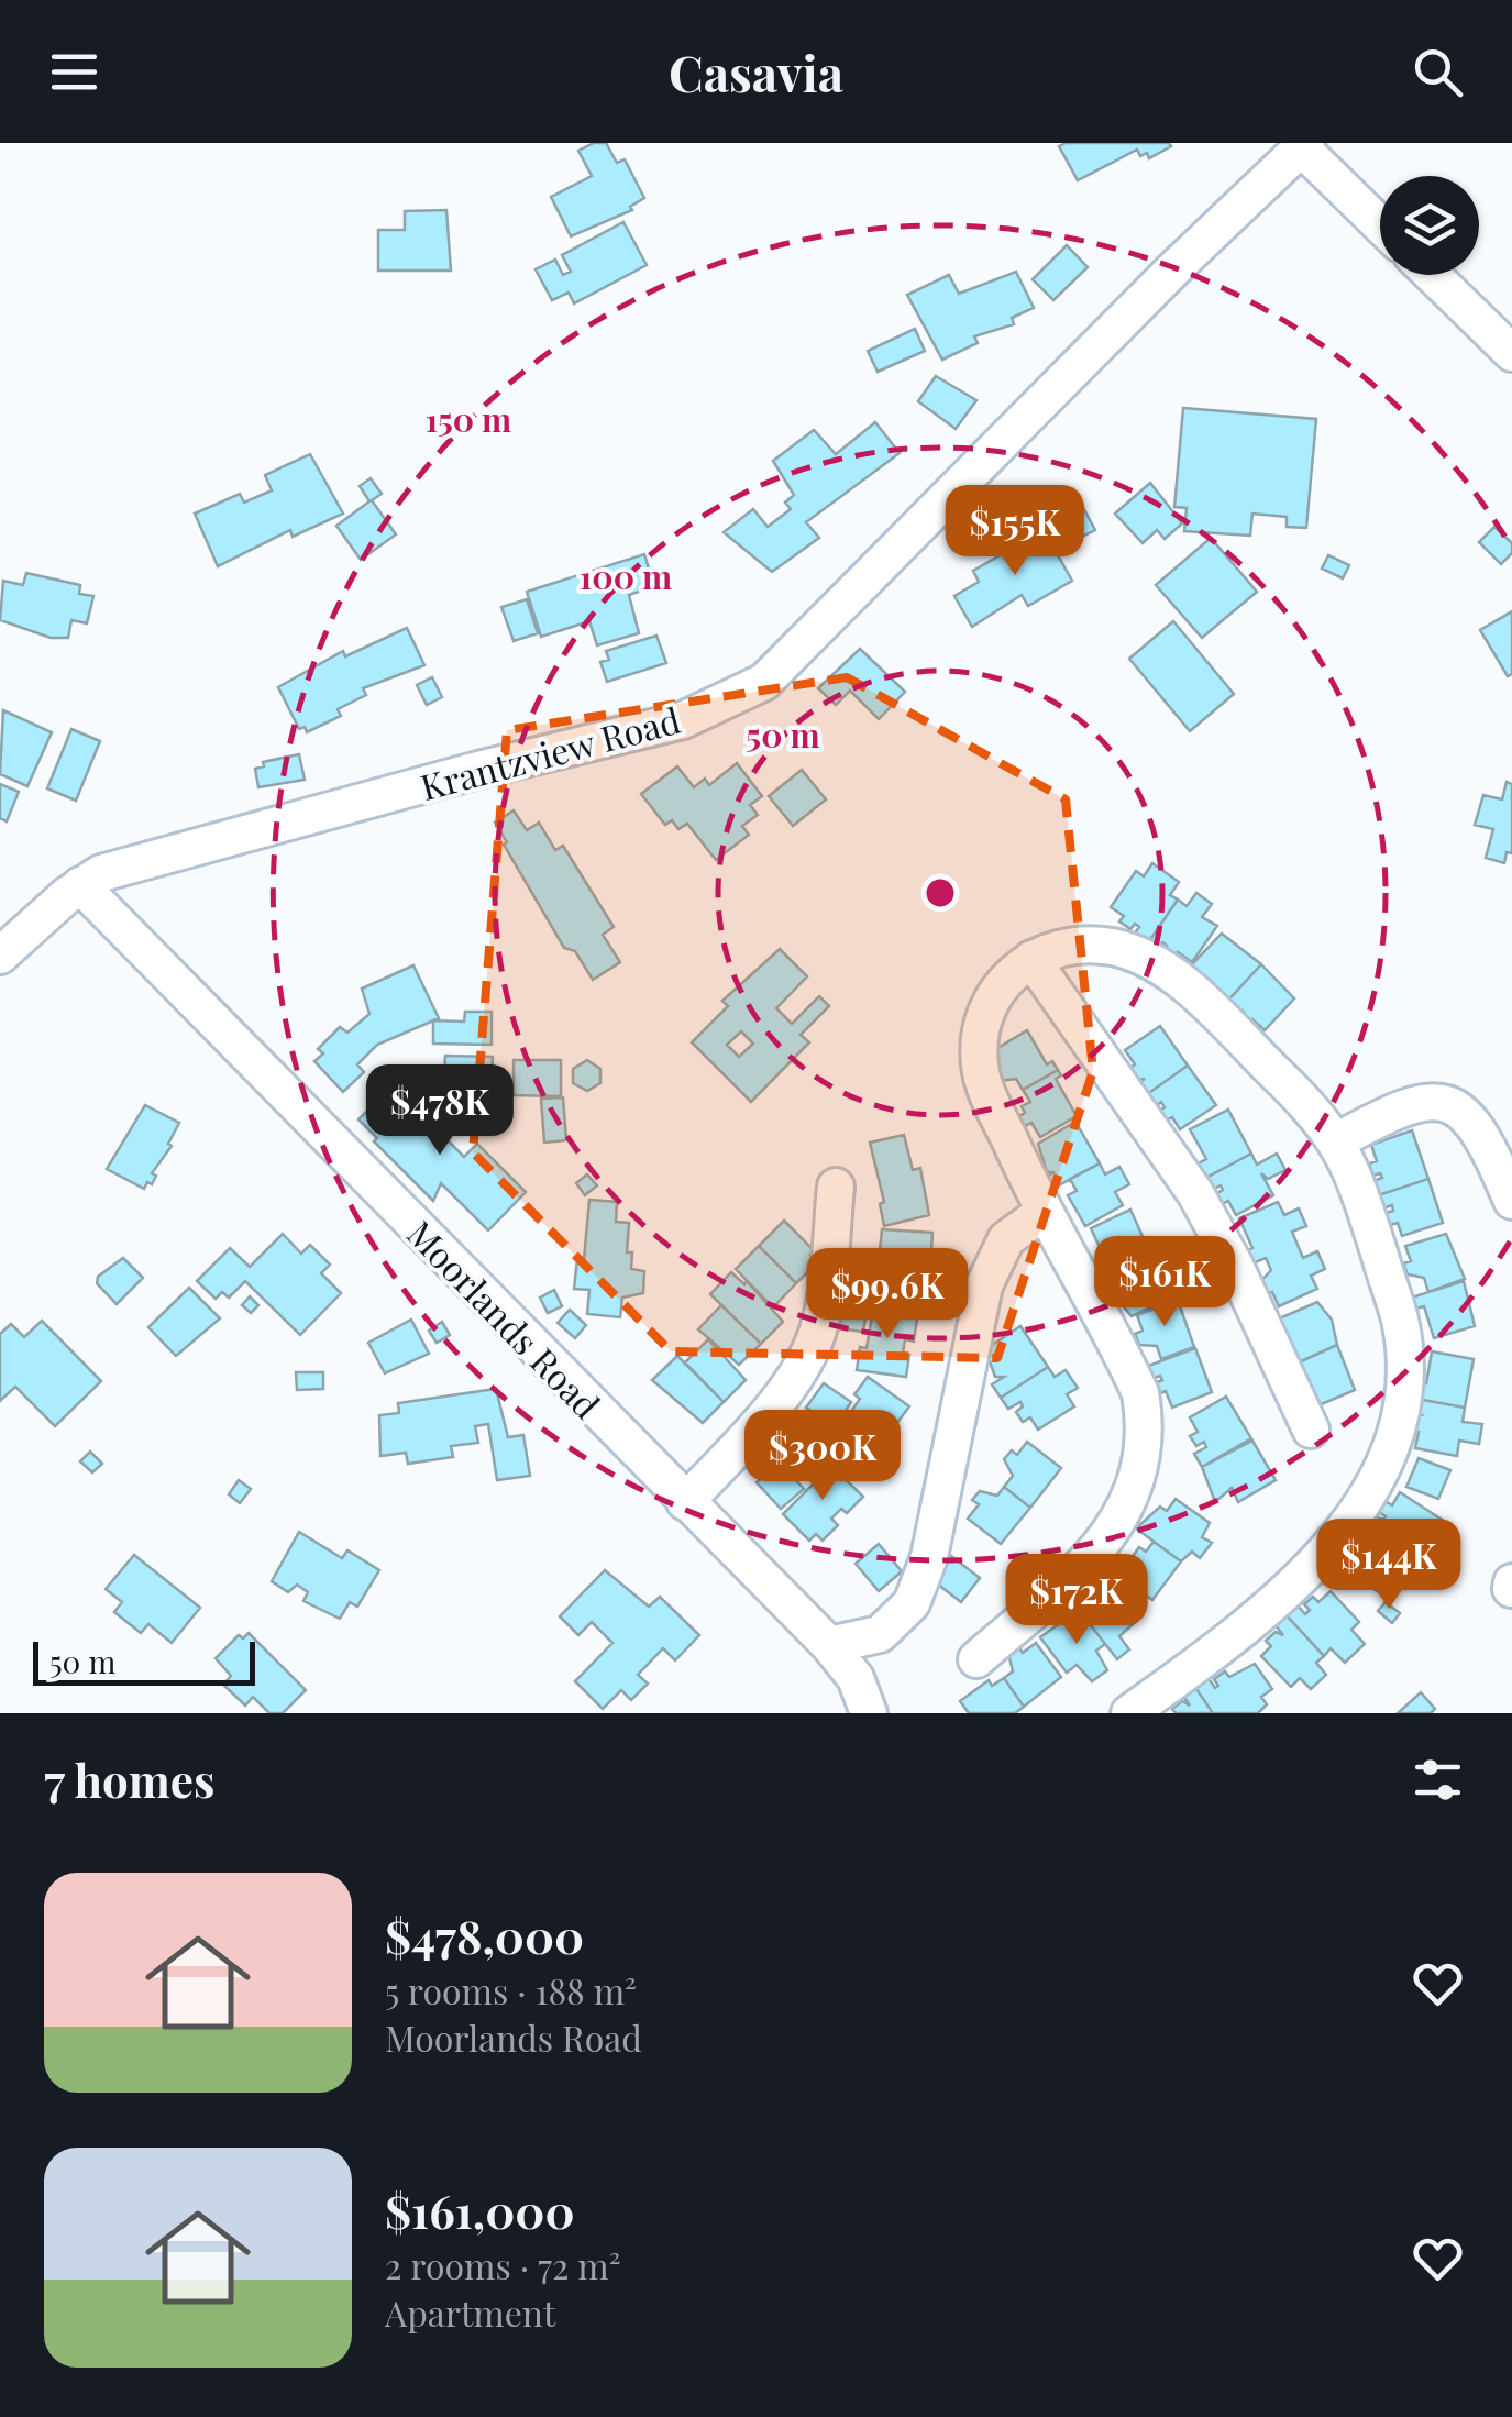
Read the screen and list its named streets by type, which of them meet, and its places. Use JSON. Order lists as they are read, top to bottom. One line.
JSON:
{"streets":{"street":["Krantzview Road","Moorlands Road"]},"crossings":[["Krantzview Road","Moorlands Road"]],"scale_bar":"50 m","page":{"header":"Casavia","price":["$155K","$478K","$161K","$99.6K","$300K","$144K","$172K"],"scale":"50 m","heading":"7 homes","list":[{"name":"$478,000","note":"5 rooms · 188 m² · Moorlands Road"},{"name":"$161,000","note":"2 rooms · 72 m² · Apartment"}]},"rings":["150 m","100 m","50 m"]}
